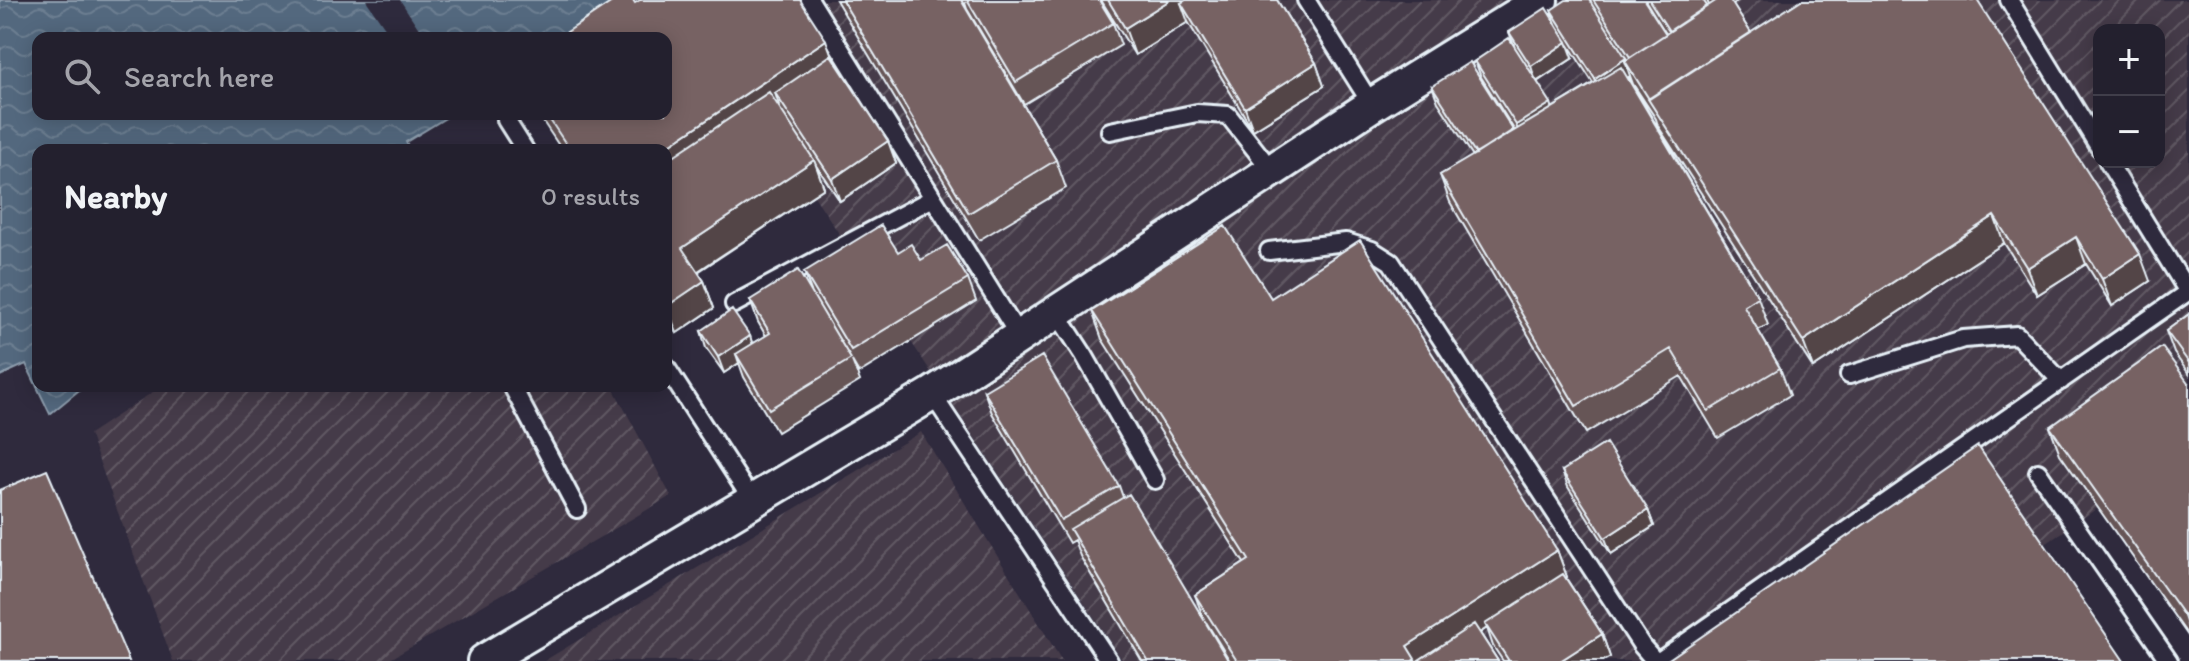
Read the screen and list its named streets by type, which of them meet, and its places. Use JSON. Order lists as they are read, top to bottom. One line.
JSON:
{"page":{"map_buttons":["+","−"],"search":"Search here","heading":["Nearby","0 results"]}}
